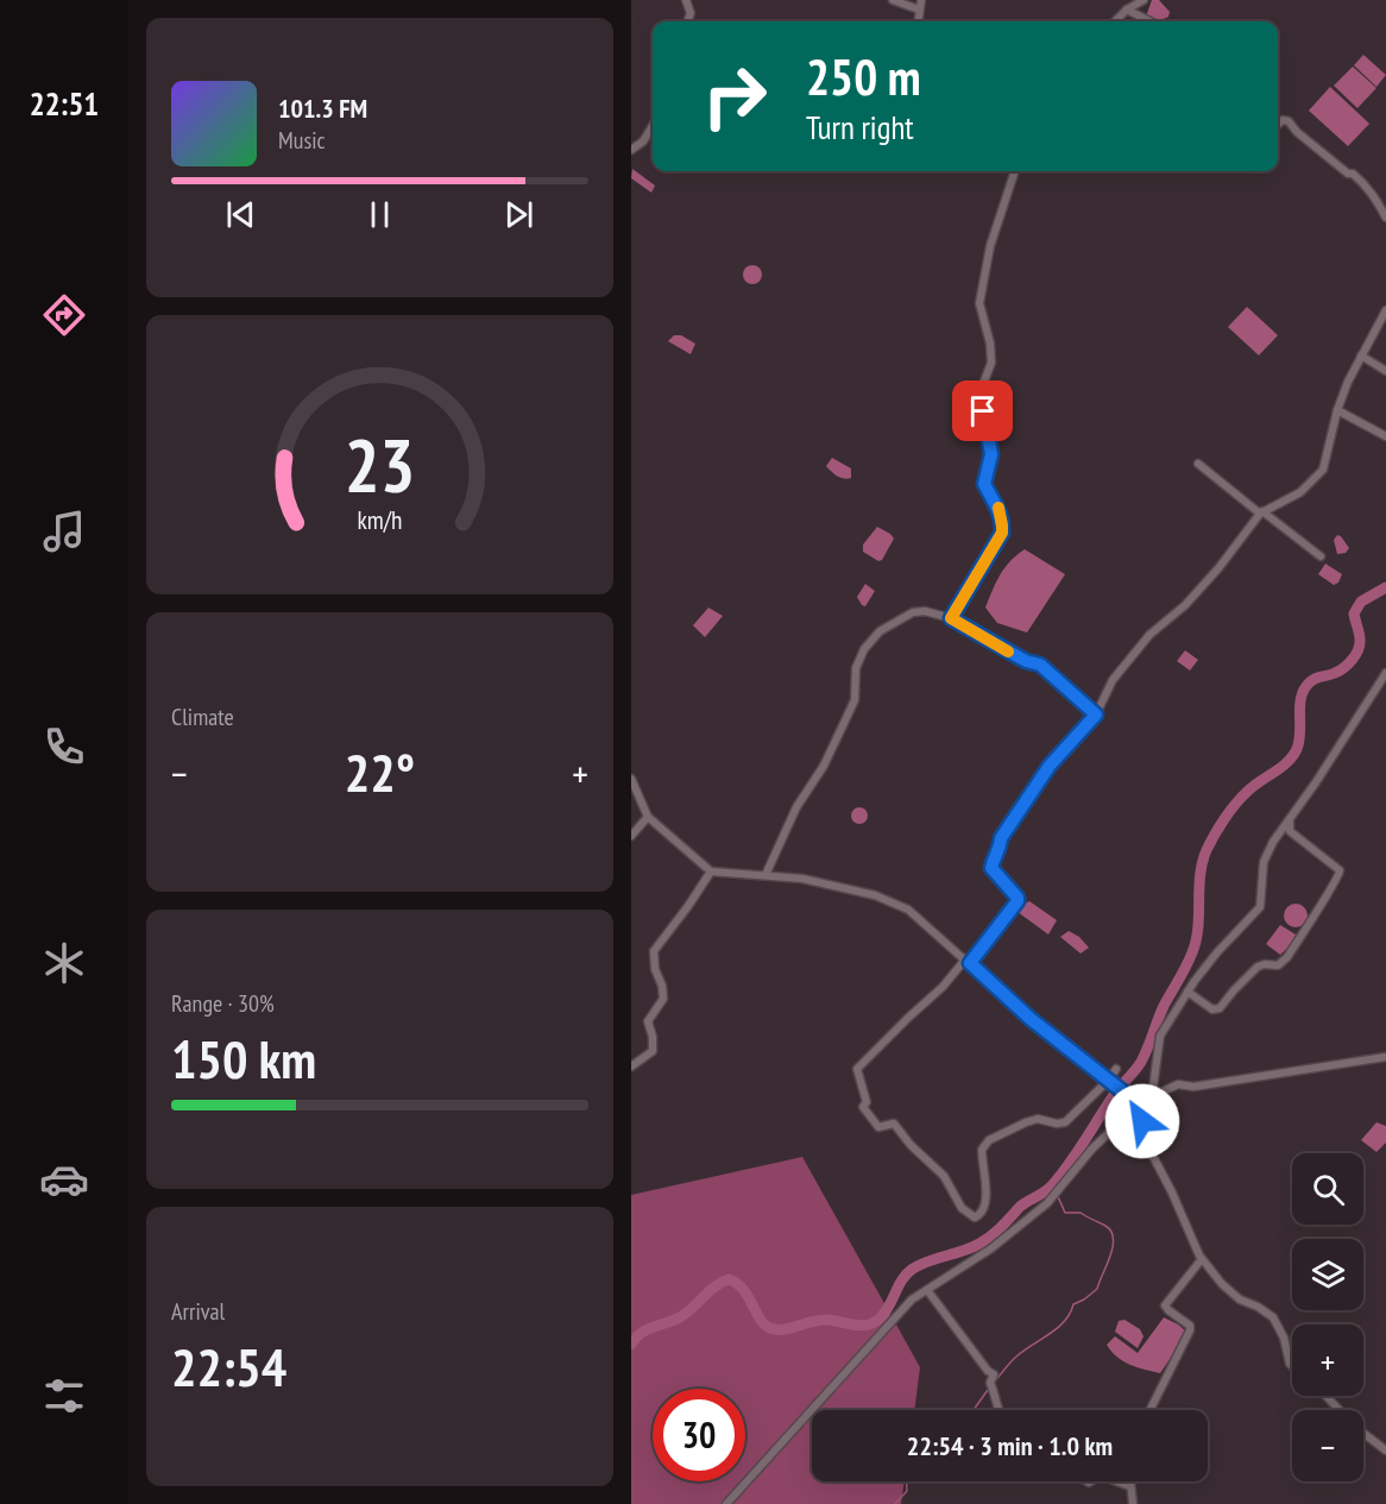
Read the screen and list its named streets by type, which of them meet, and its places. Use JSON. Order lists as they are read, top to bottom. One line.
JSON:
{"page":{"tabs":"22:51","turn":["250 m","Turn right"],"song":["101.3 FM","Music"],"tile":["Climate",["Range · 30%","150 km"],["Arrival","22:54"]],"heat":["−","22°","+"],"map_buttons":["+","−"],"limit":"30","trip":"22:54 · 3 min · 1.0 km","gauge":["23","km/h"]}}
